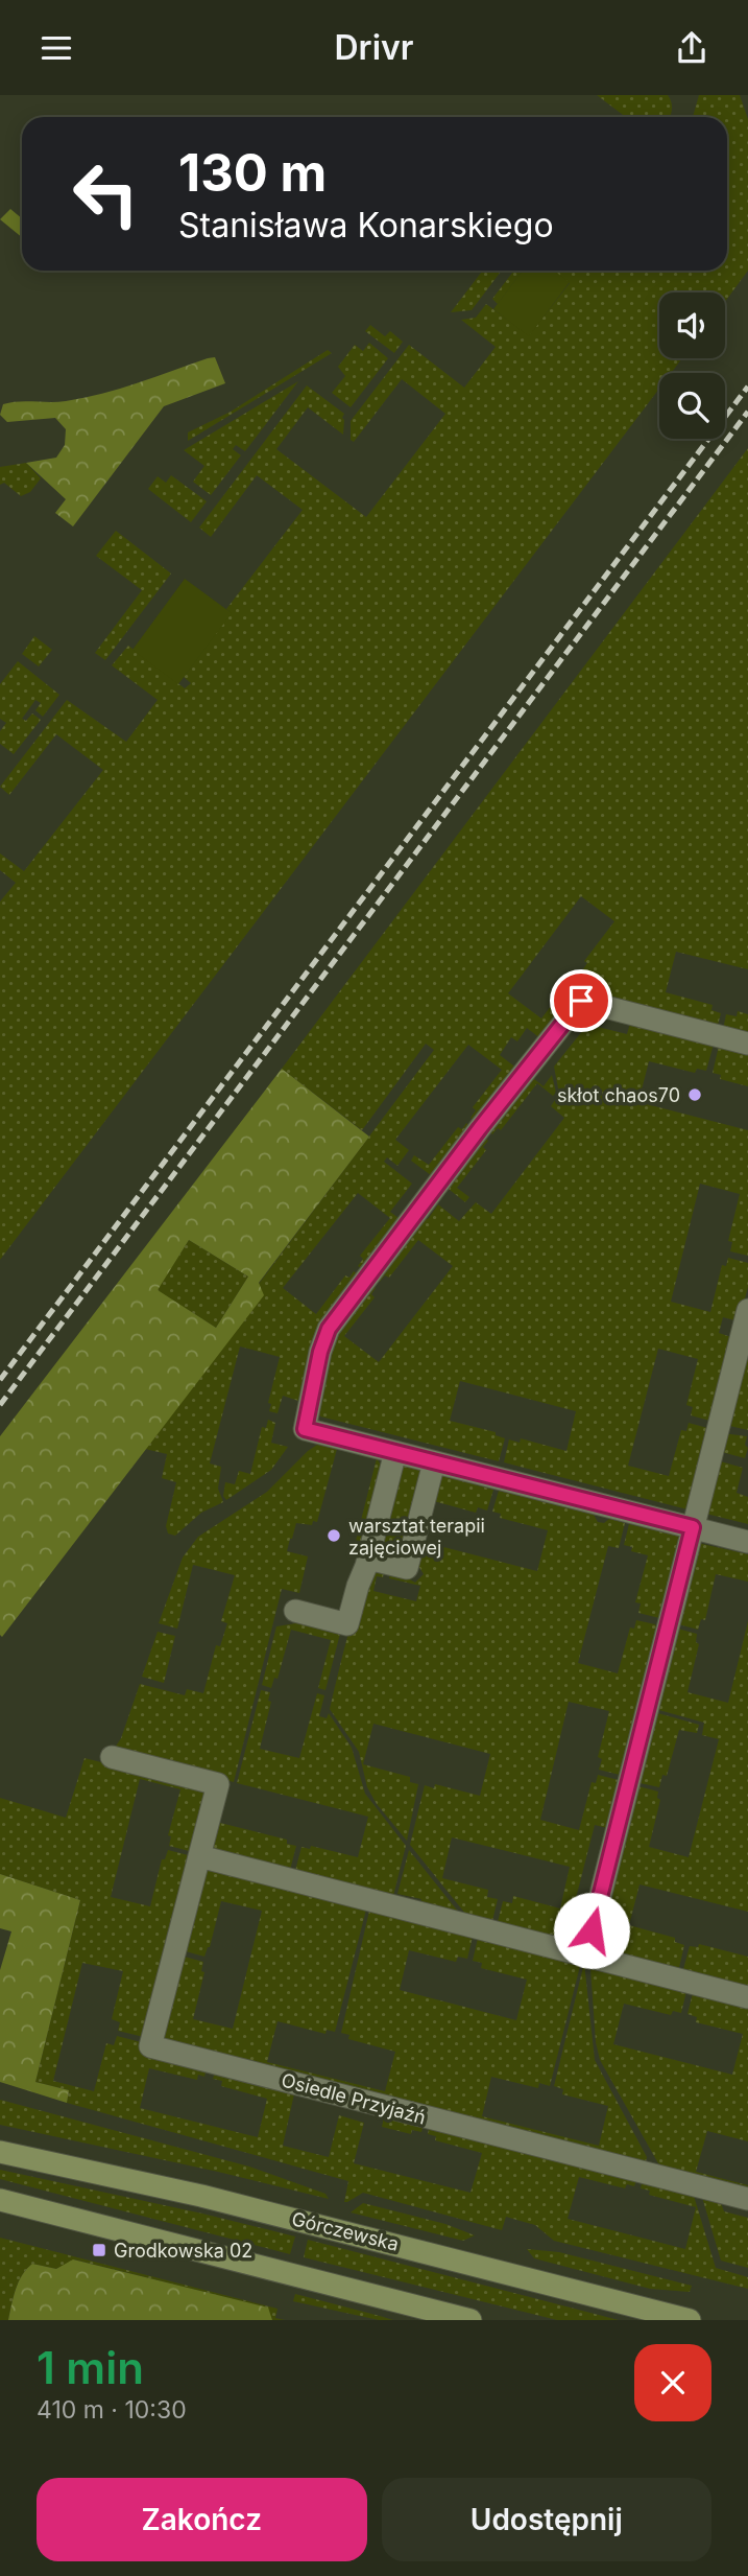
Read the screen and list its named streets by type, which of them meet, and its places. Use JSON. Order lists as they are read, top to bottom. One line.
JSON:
{"streets":{"main road":["Górczewska"],"street":["Osiedle Przyjaźń"]},"places":{"other":["skłot chaos70","warsztat terapii zajęciowej"],"transit":["Grodkowska 02"]},"page":{"header":"Drivr","turn":["130 m","Stanisława Konarskiego"],"heading":["1 min","410 m · 10:30"],"buttons":["Zakończ","Udostępnij"]}}
